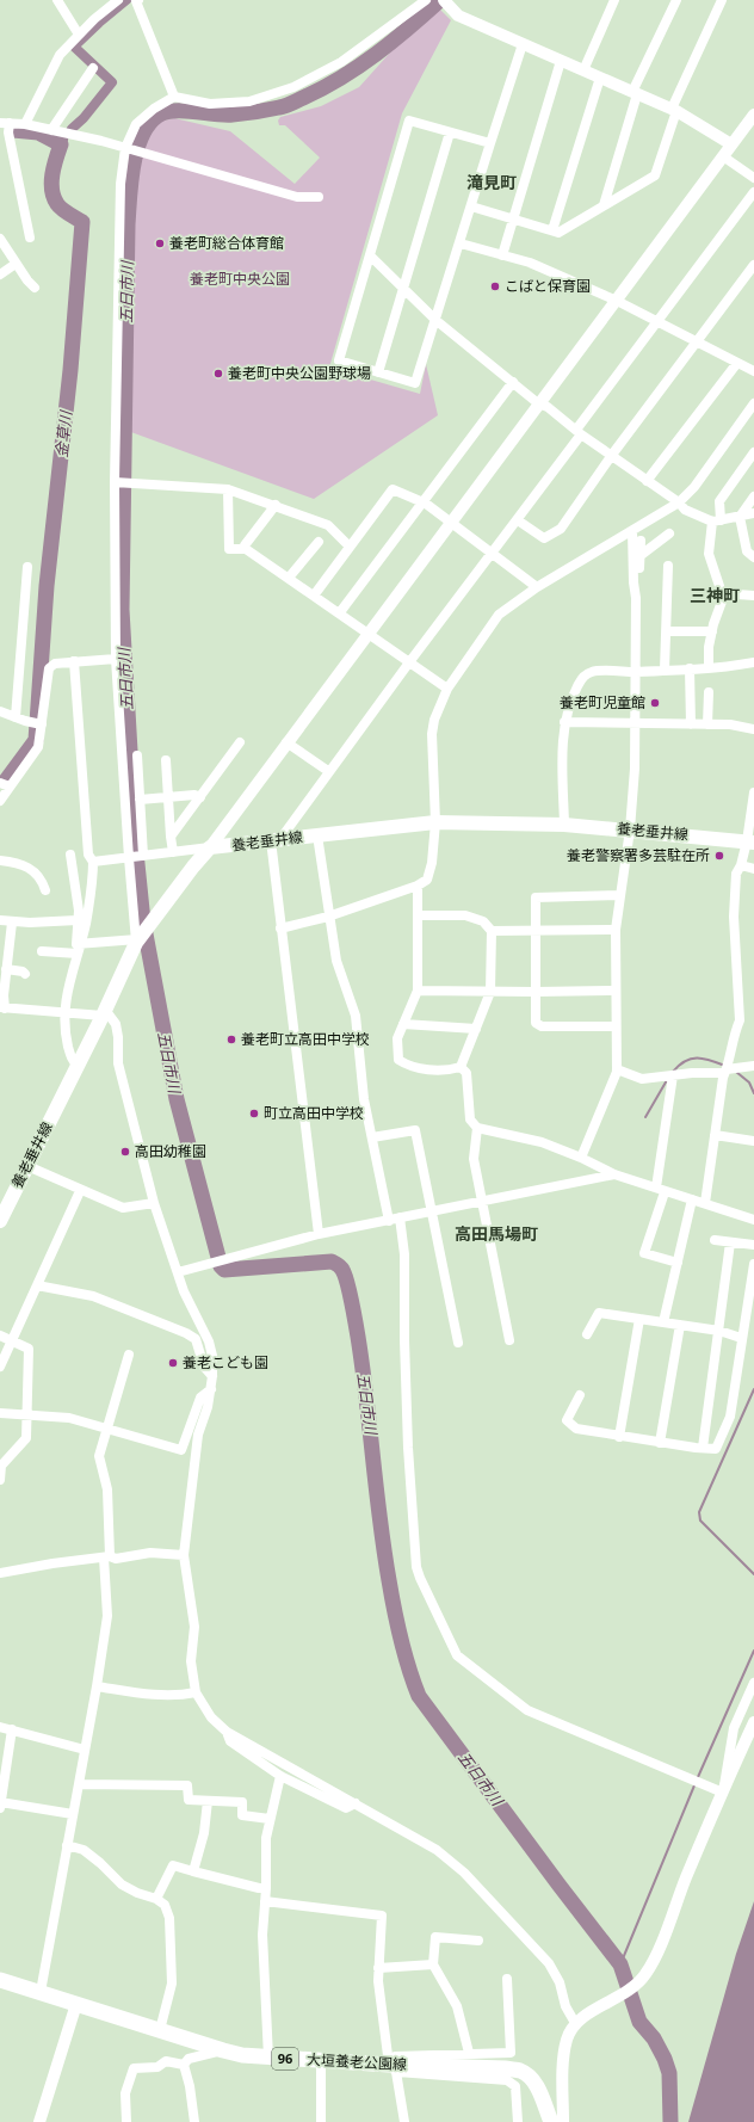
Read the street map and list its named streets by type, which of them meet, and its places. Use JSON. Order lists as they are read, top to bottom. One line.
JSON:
{"streets":{"main road":["養老垂井線","96","大垣養老公園線"]},"districts":["滝見町","三神町","高田馬場町"],"water":["五日市川","金草川"],"parks":["養老町中央公園"],"places":["養老町総合体育館","こばと保育園","養老町中央公園野球場","養老町児童館","養老警察署多芸駐在所","養老町立高田中学校","町立高田中学校","高田幼稚園","養老こども園"]}
